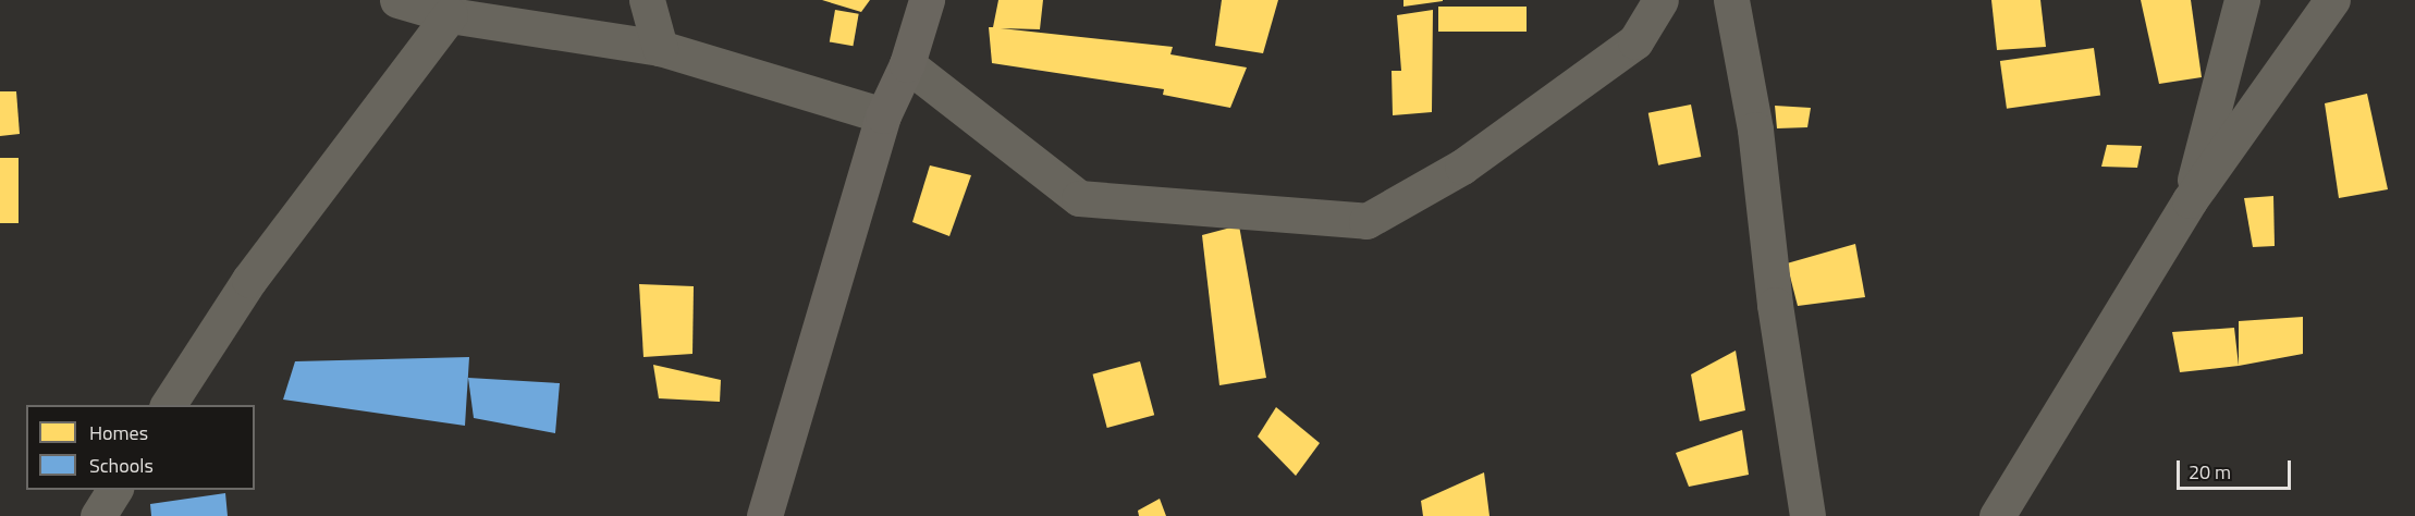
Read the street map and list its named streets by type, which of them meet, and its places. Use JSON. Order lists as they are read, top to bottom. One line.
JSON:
{"legend":["Homes","Schools"],"scale_bar":"20 m"}
